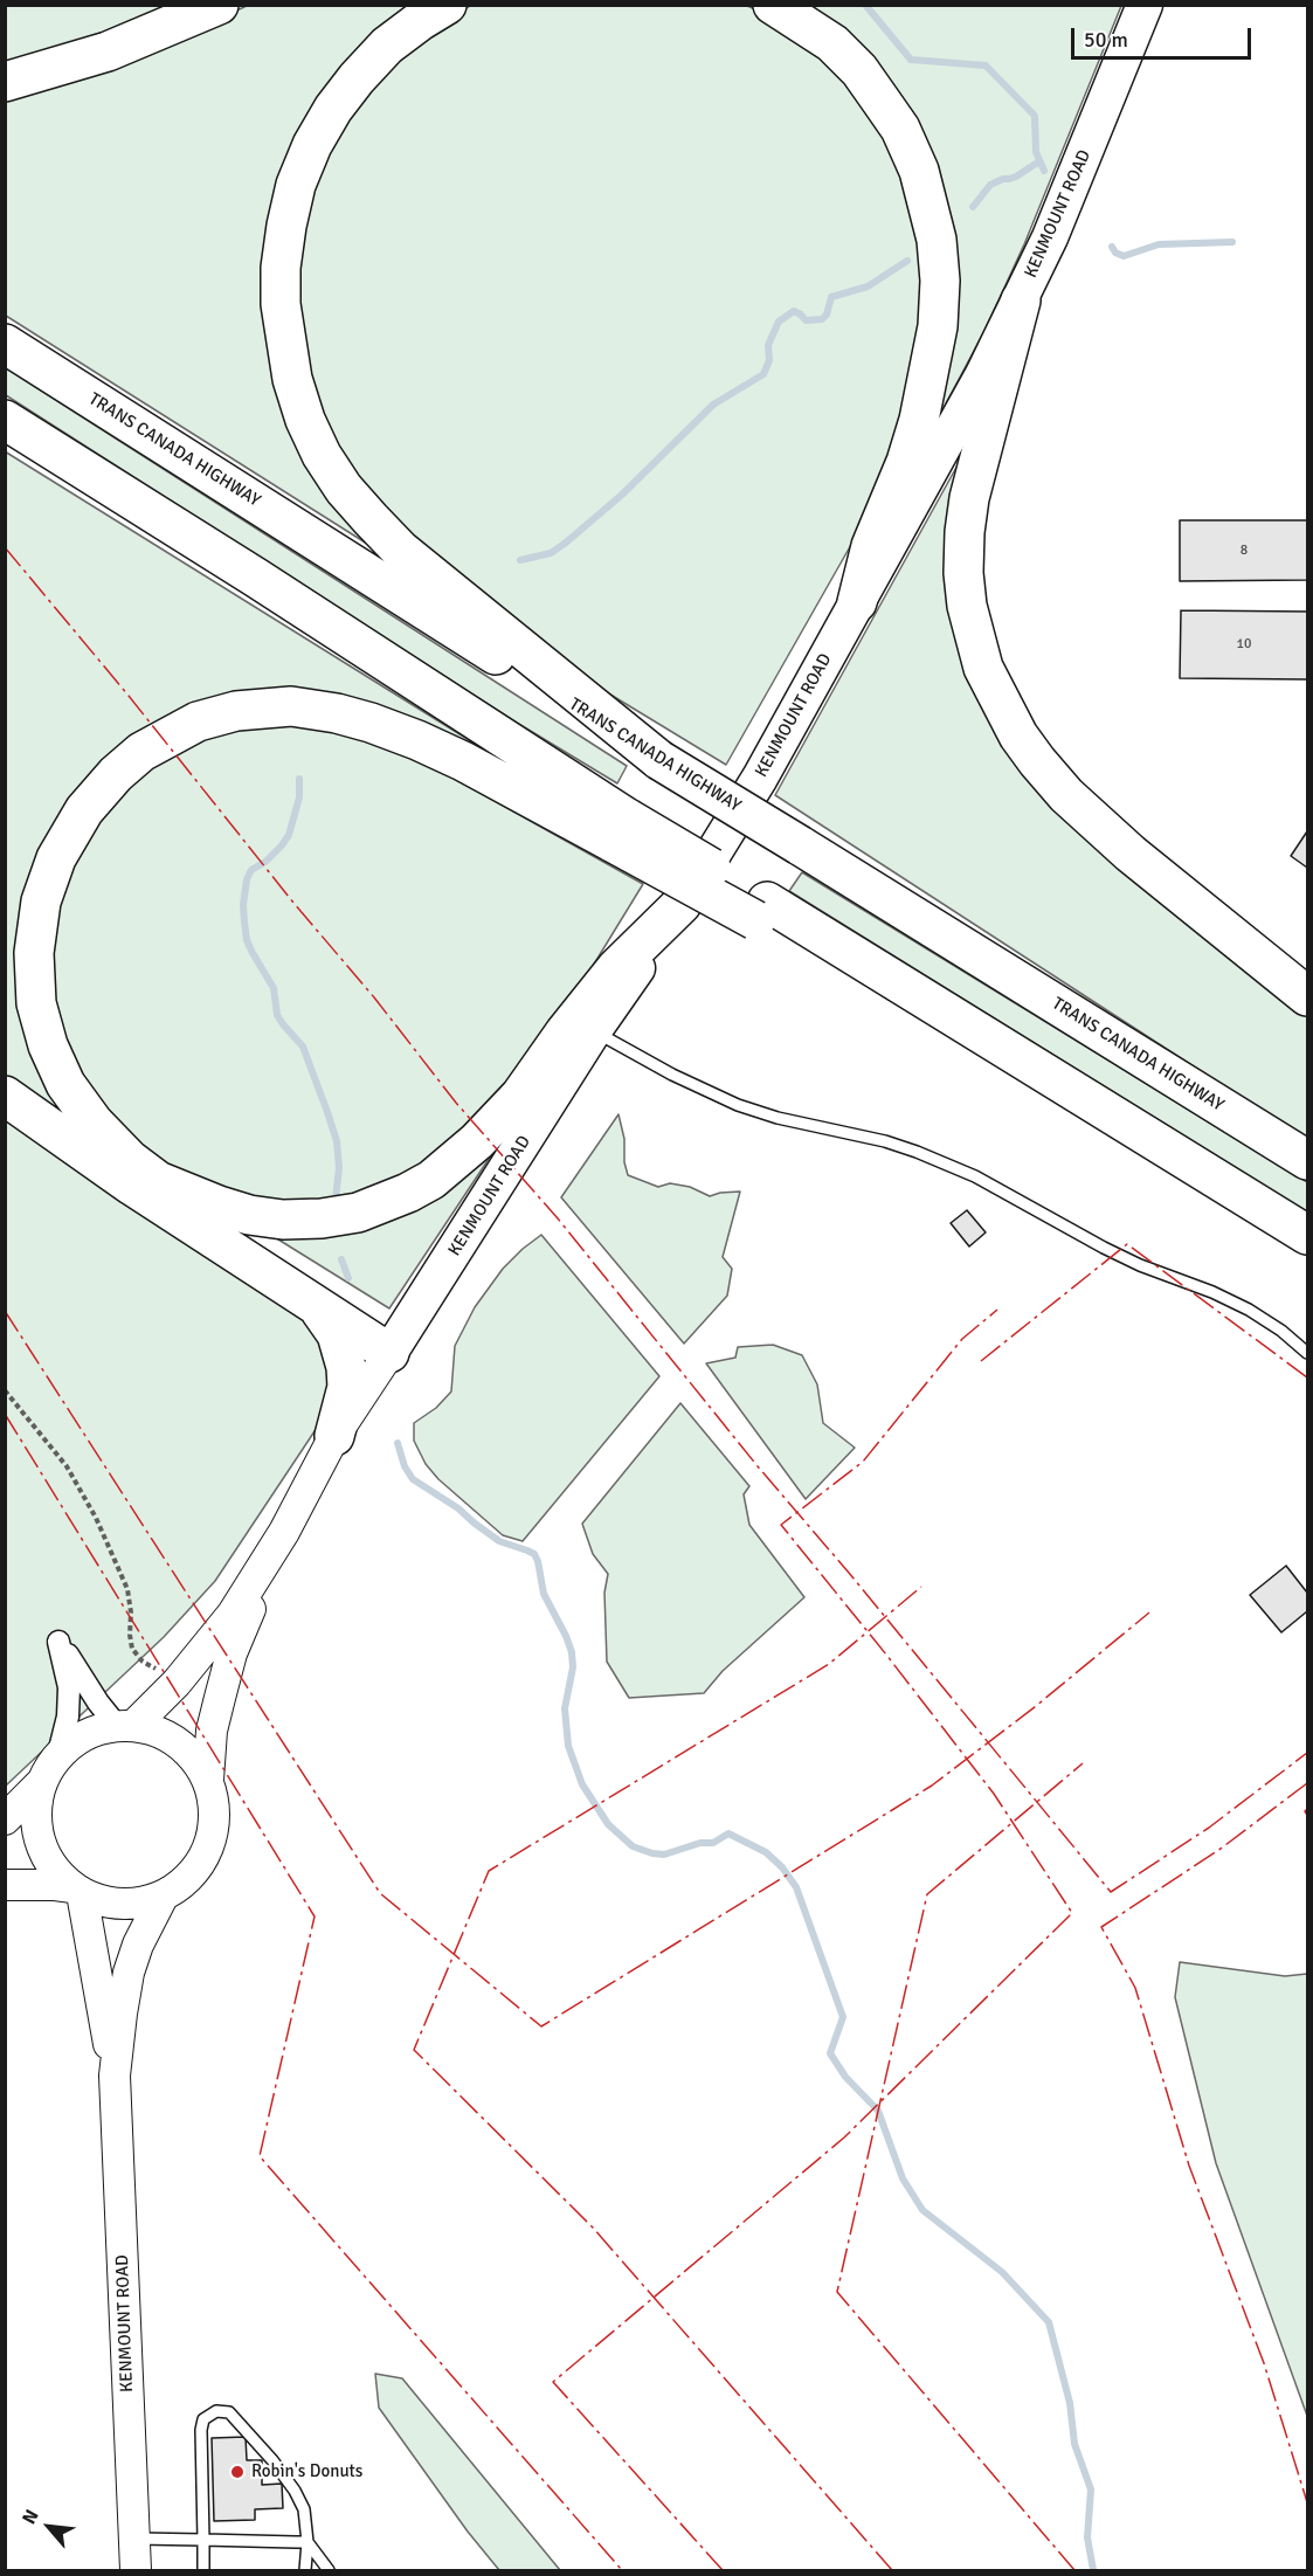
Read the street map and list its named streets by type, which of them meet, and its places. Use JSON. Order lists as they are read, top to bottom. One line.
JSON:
{"streets":{"highway":["TRANS CANADA HIGHWAY"],"main road":["KENMOUNT ROAD"]},"places":["Robin's Donuts"],"house_numbers":["8","10"],"scale_bar":"50 m","north":"top left"}
